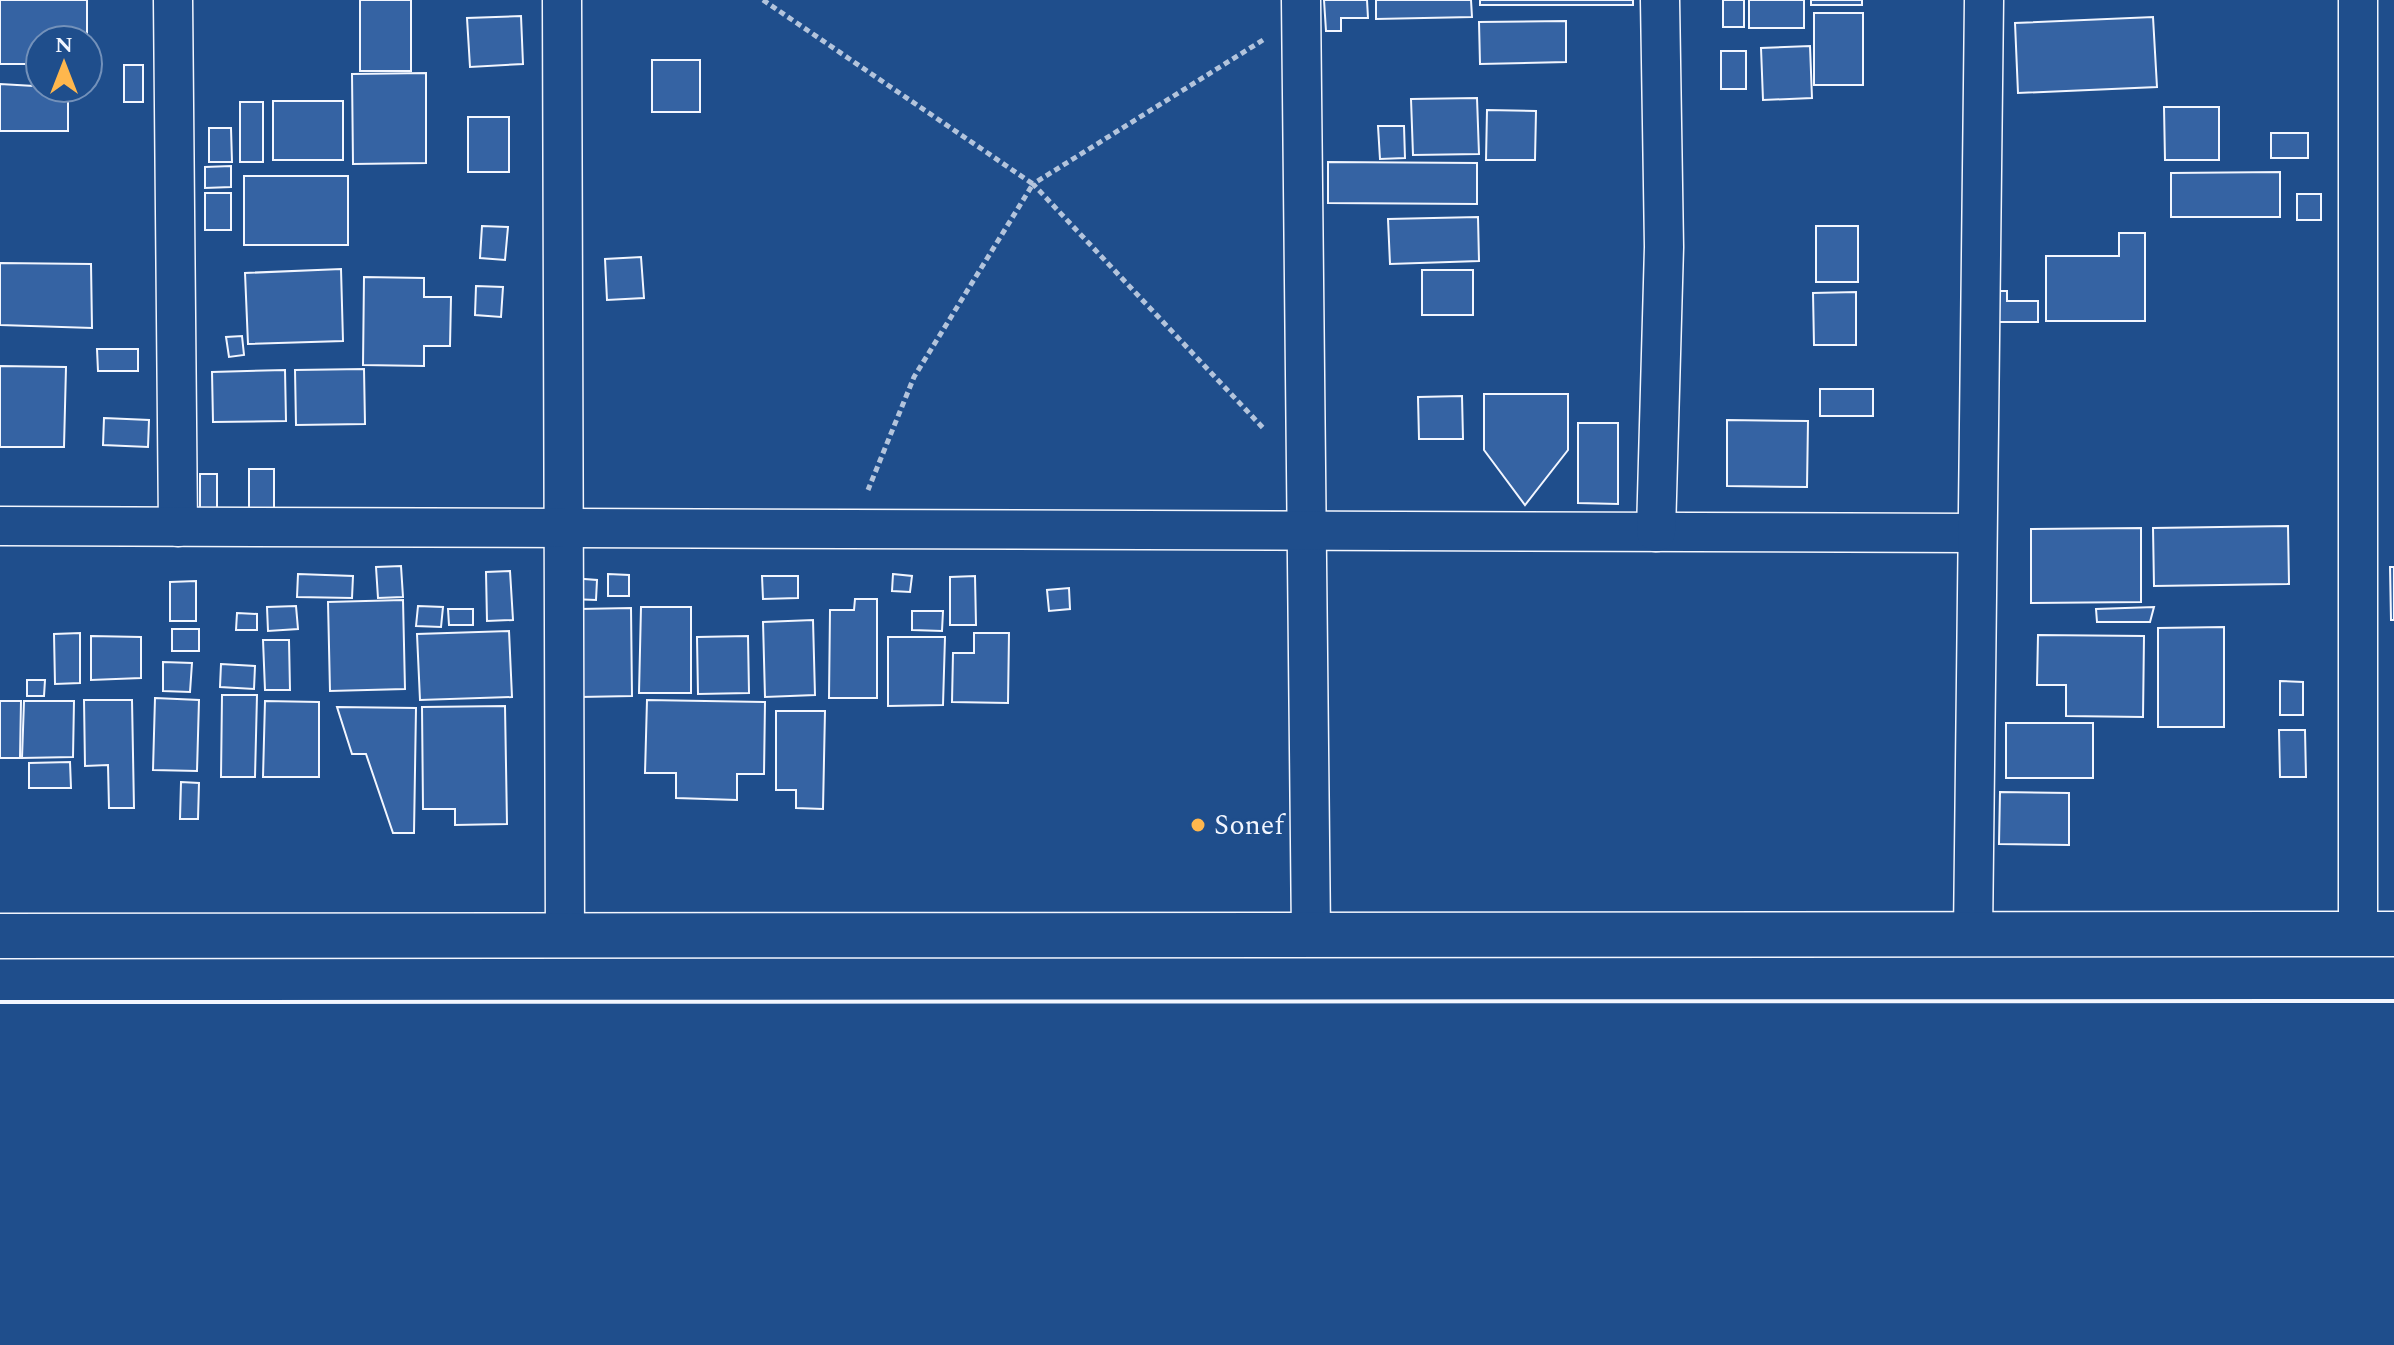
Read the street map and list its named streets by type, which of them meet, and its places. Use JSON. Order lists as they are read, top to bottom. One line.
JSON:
{"places":["Sonef"],"north":"top"}
